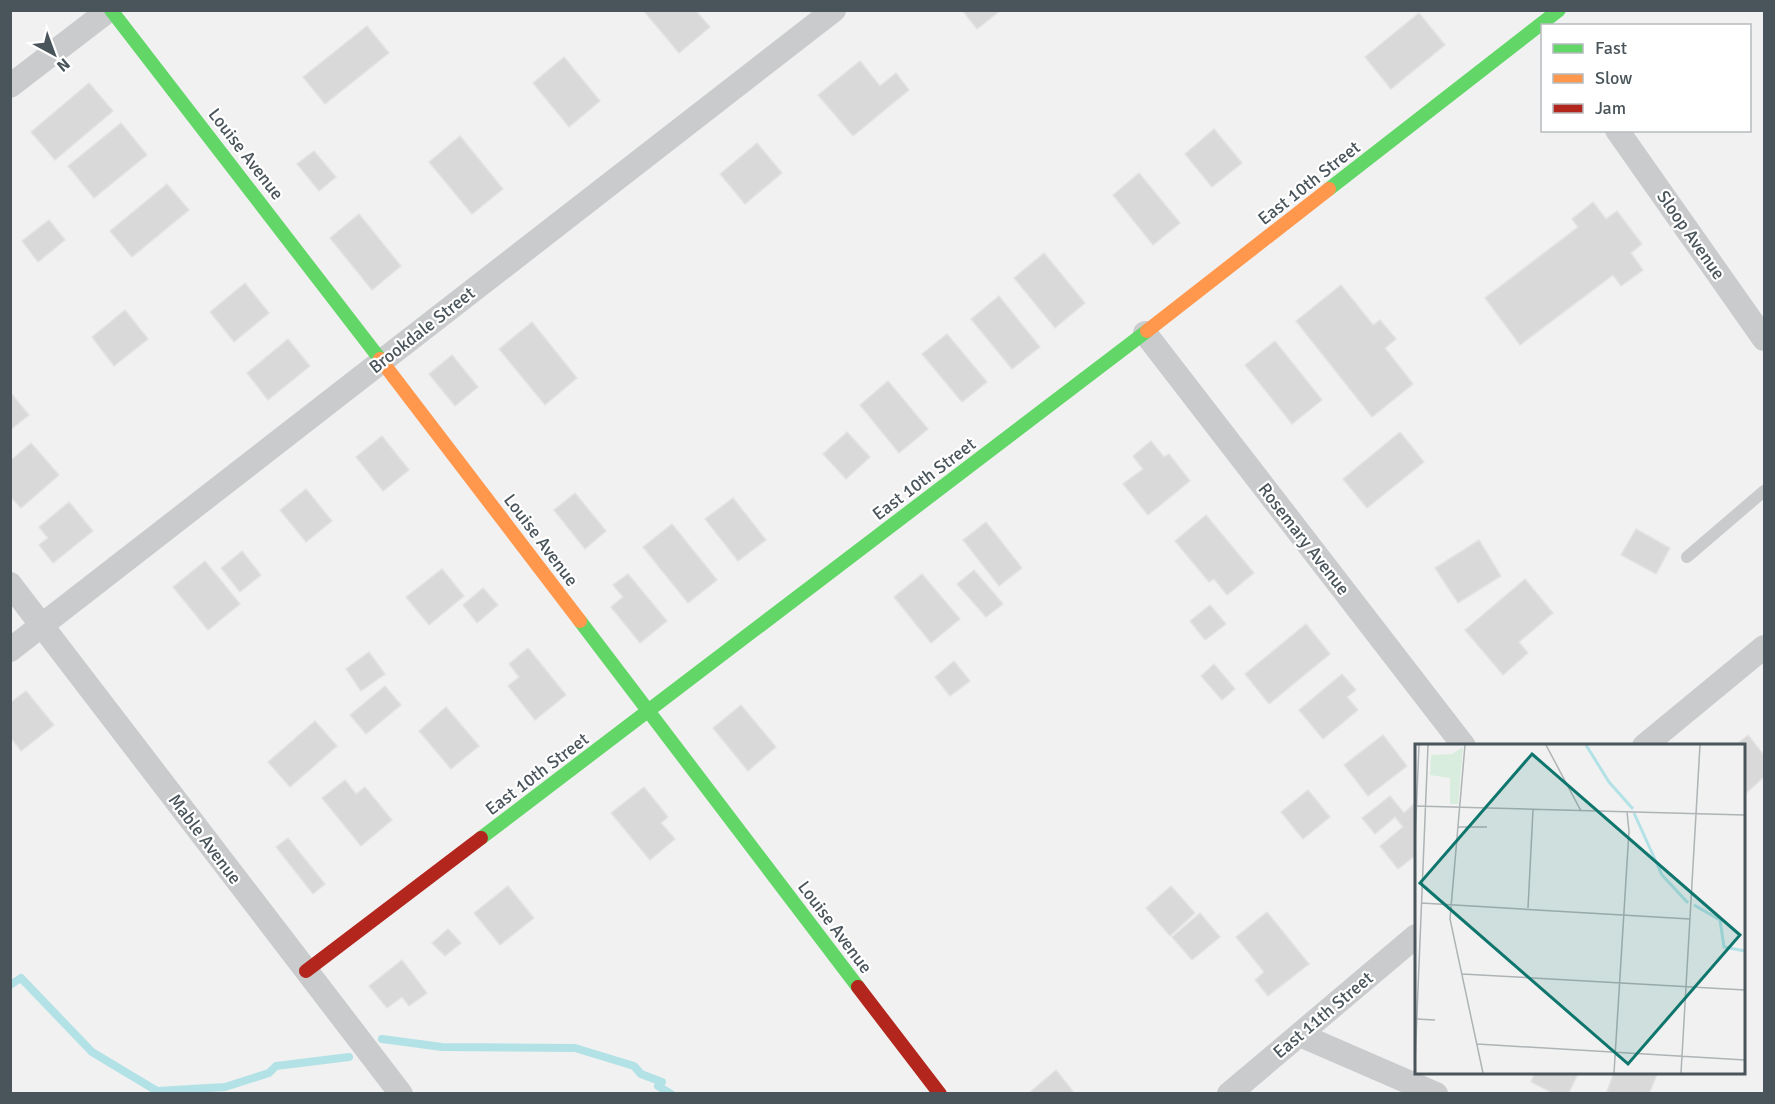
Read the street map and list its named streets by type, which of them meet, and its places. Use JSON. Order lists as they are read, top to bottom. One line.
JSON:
{"streets":{"street":["Louise Avenue","East 10th Street","Sloop Avenue","Brookdale Street","Rosemary Avenue","Mable Avenue","East 11th Street"]},"crossings":[["Louise Avenue","East 10th Street"],["Louise Avenue","Brookdale Street"],["East 10th Street","Rosemary Avenue"],["East 10th Street","Mable Avenue"],["Brookdale Street","Mable Avenue"]],"legend":["Fast","Slow","Jam"],"north":"bottom right"}
